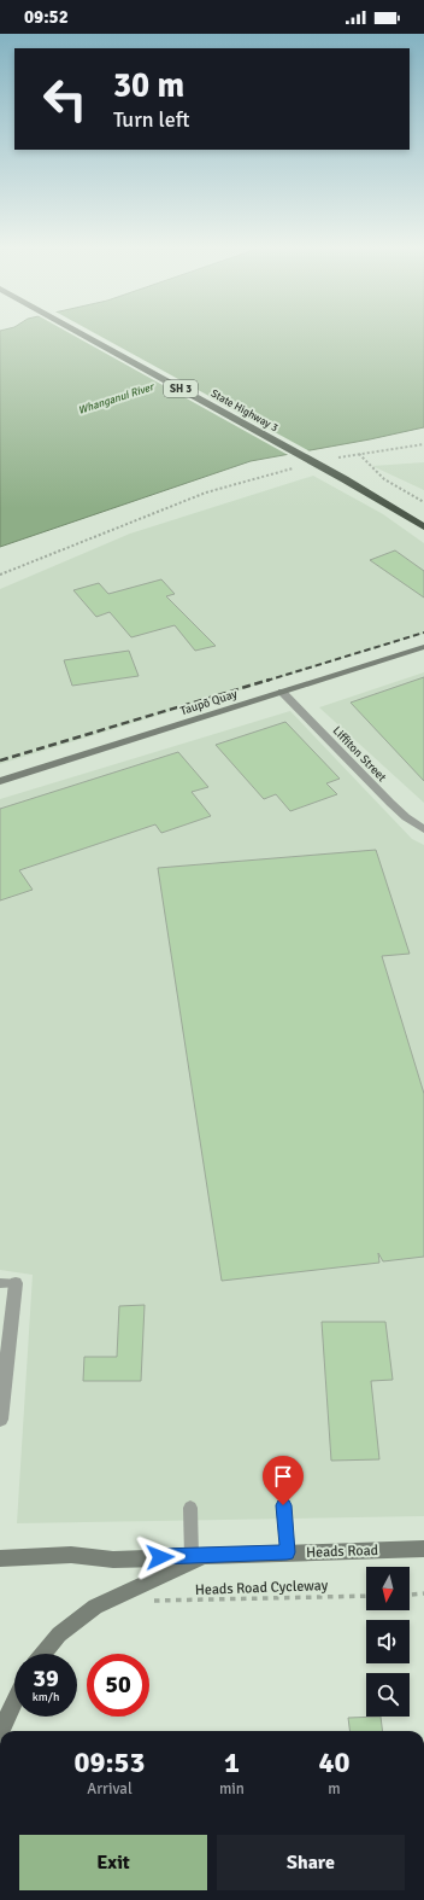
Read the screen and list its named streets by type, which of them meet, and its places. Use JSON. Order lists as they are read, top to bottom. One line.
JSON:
{"streets":{"highway":["SH 3","State Highway 3"],"street":["Taupō Quay","Liffiton Street","Heads Road"],"path":["Heads Road Cycleway"]},"crossings":[["Taupō Quay","Liffiton Street"]],"water":["Whanganui River"],"north":"bottom","page":{"status":"09:52","turn":["30 m","Turn left"],"speed":"39 km/h","limit":"50","eta":["09:53","Arrival","1","min","40","m"],"buttons":["Exit","Share"]}}
